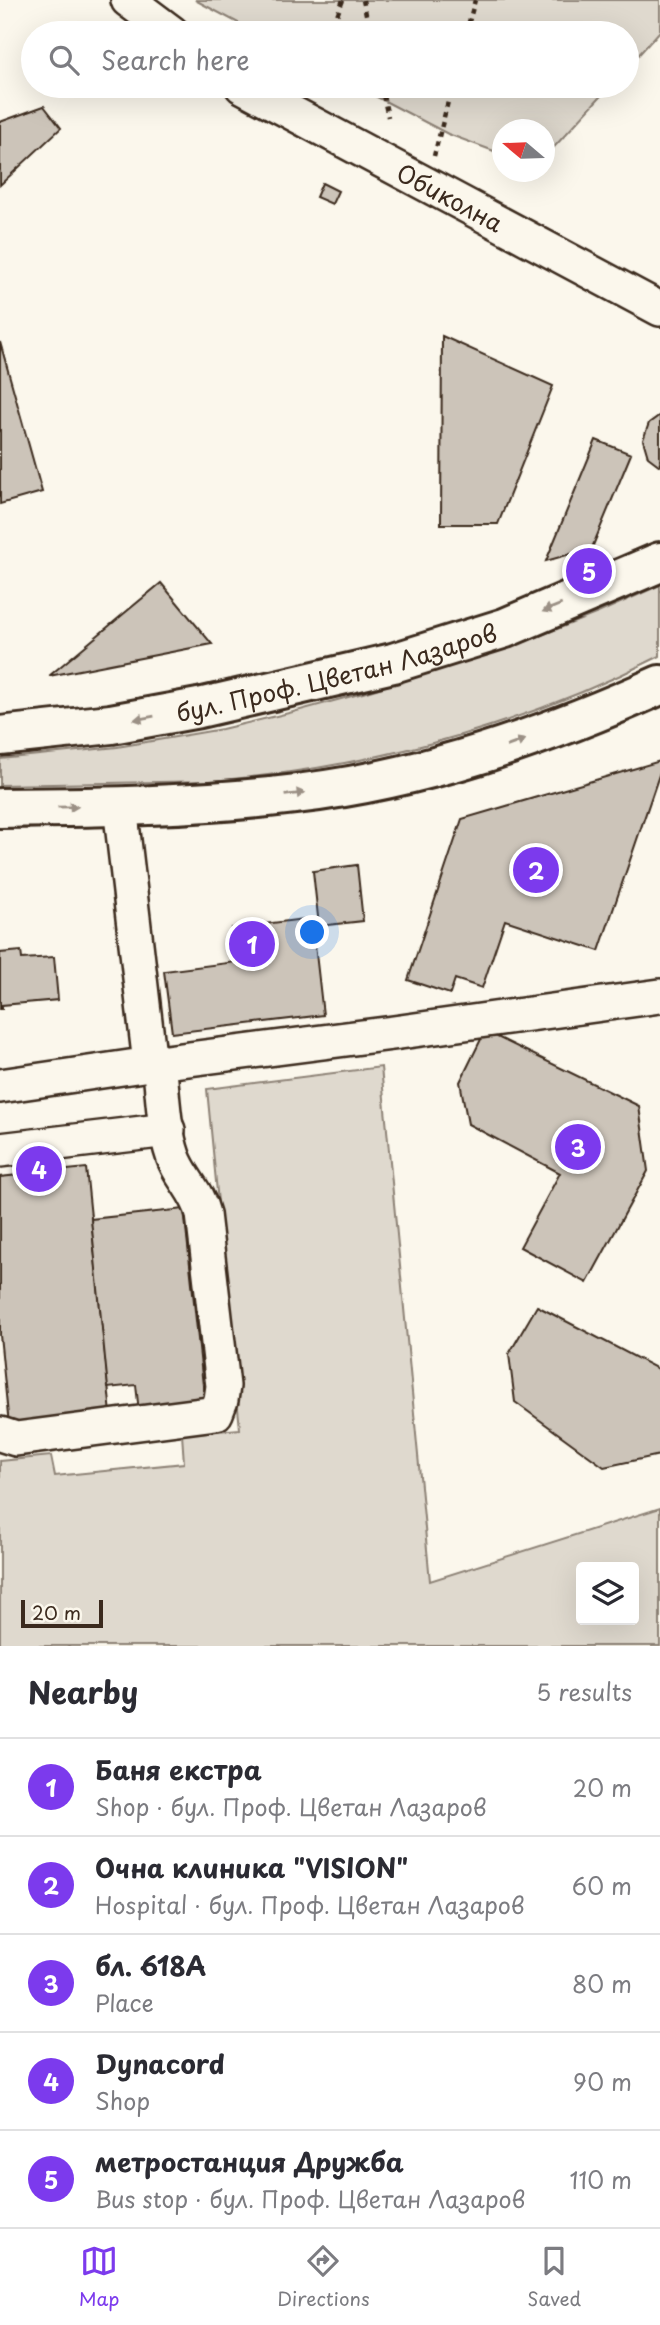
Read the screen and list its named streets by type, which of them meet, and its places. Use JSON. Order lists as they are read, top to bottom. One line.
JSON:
{"streets":{"main road":["бул. Проф. Цветан Лазаров"],"street":["Обиколна"]},"scale_bar":"20 m","north":"left","page":{"search":"Search here","pins":["5","2","1","3","4"],"scale":"20 m","heading":["Nearby","5 results"],"list":[{"mark":"1","name":"Баня екстра","note":"Shop · бул. Проф. Цветан Лазаров","value":"20 m"},{"mark":"2","name":"Очна клиника \"VISION\"","note":"Hospital · бул. Проф. Цветан Лазаров","value":"60 m"},{"mark":"3","name":"бл. 618А","note":"Place","value":"80 m"},{"mark":"4","name":"Dynacord","note":"Shop","value":"90 m"},{"mark":"5","name":"метростанция Дружба","note":"Bus stop · бул. Проф. Цветан Лазаров","value":"110 m"}],"nav":["Map","Directions","Saved"]}}
